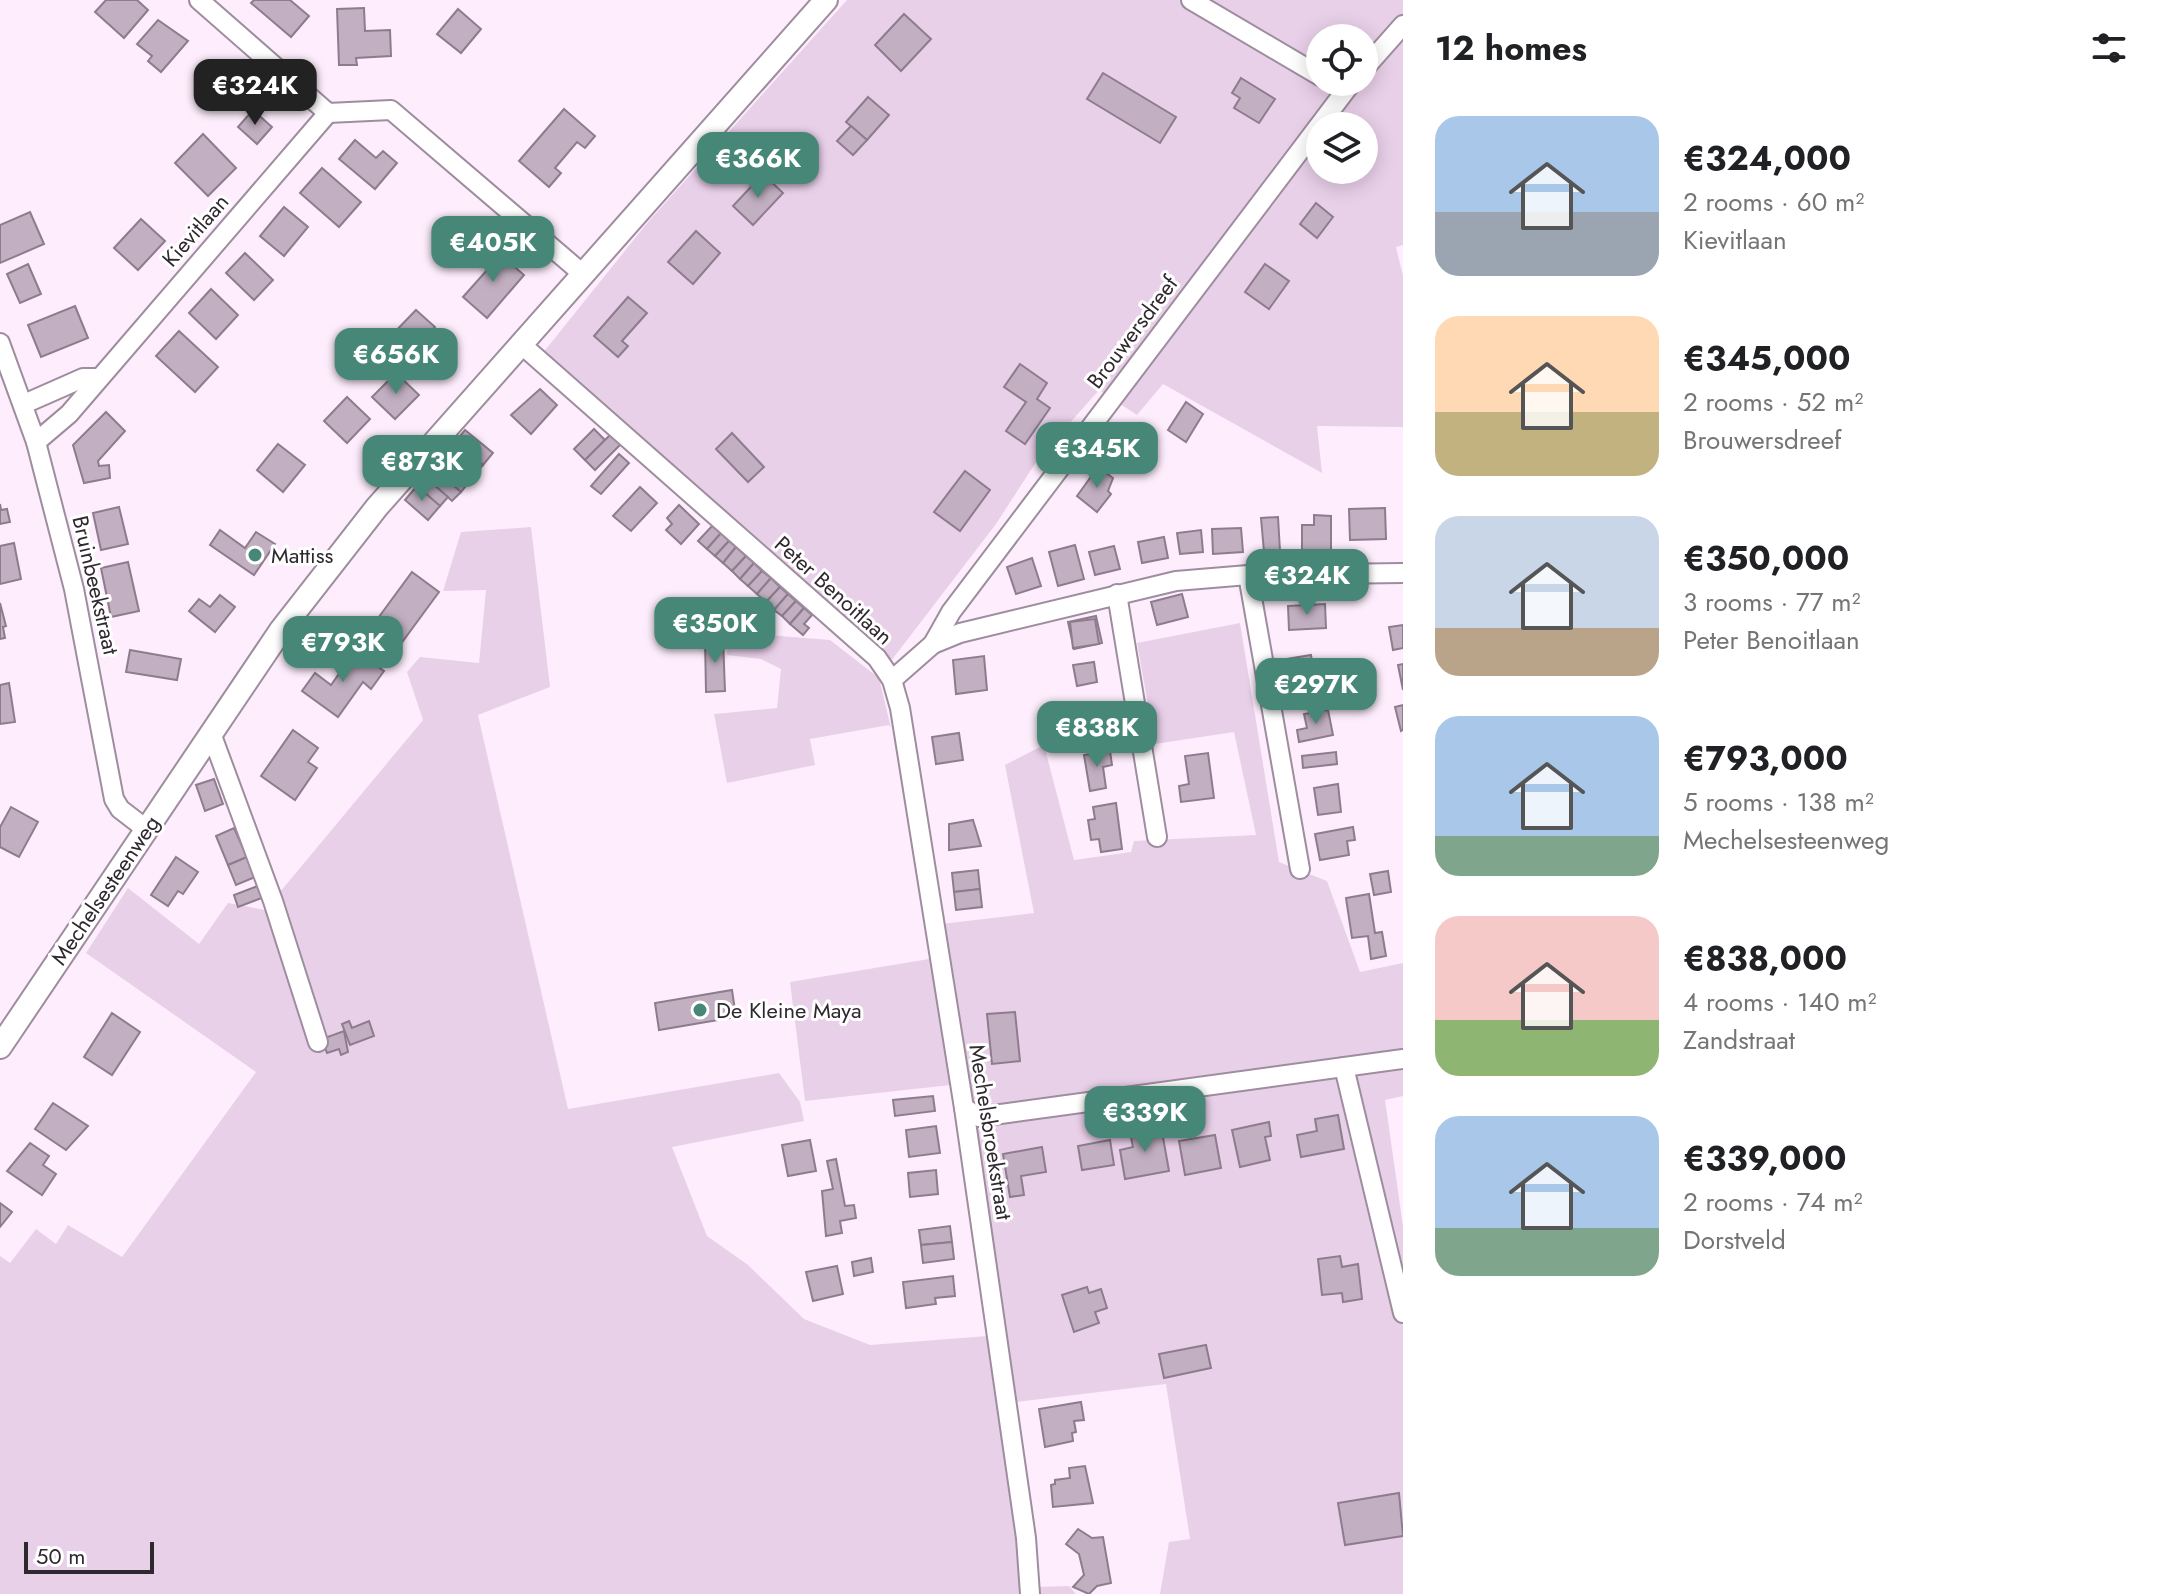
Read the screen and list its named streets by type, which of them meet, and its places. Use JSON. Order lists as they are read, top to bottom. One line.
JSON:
{"streets":{"street":["Kievitlaan","Brouwersdreef","Bruinbeekstraat","Peter Benoitlaan","Mechelsesteenweg","Mechelsbroekstraat"]},"crossings":[["Kievitlaan","Bruinbeekstraat"],["Brouwersdreef","Peter Benoitlaan"],["Bruinbeekstraat","Mechelsesteenweg"],["Peter Benoitlaan","Mechelsesteenweg"],["Peter Benoitlaan","Mechelsbroekstraat"]],"places":["Mattiss","De Kleine Maya"],"scale_bar":"50 m","page":{"heading":"12 homes","price":["€324K","€366K","€405K","€656K","€345K","€873K","€324K","€350K","€793K","€297K","€838K","€339K"],"list":[{"name":"€324,000","note":"2 rooms · 60 m² · Kievitlaan"},{"name":"€345,000","note":"2 rooms · 52 m² · Brouwersdreef"},{"name":"€350,000","note":"3 rooms · 77 m² · Peter Benoitlaan"},{"name":"€793,000","note":"5 rooms · 138 m² · Mechelsesteenweg"},{"name":"€838,000","note":"4 rooms · 140 m² · Zandstraat"},{"name":"€339,000","note":"2 rooms · 74 m² · Dorstveld"}],"scale":"50 m"}}
